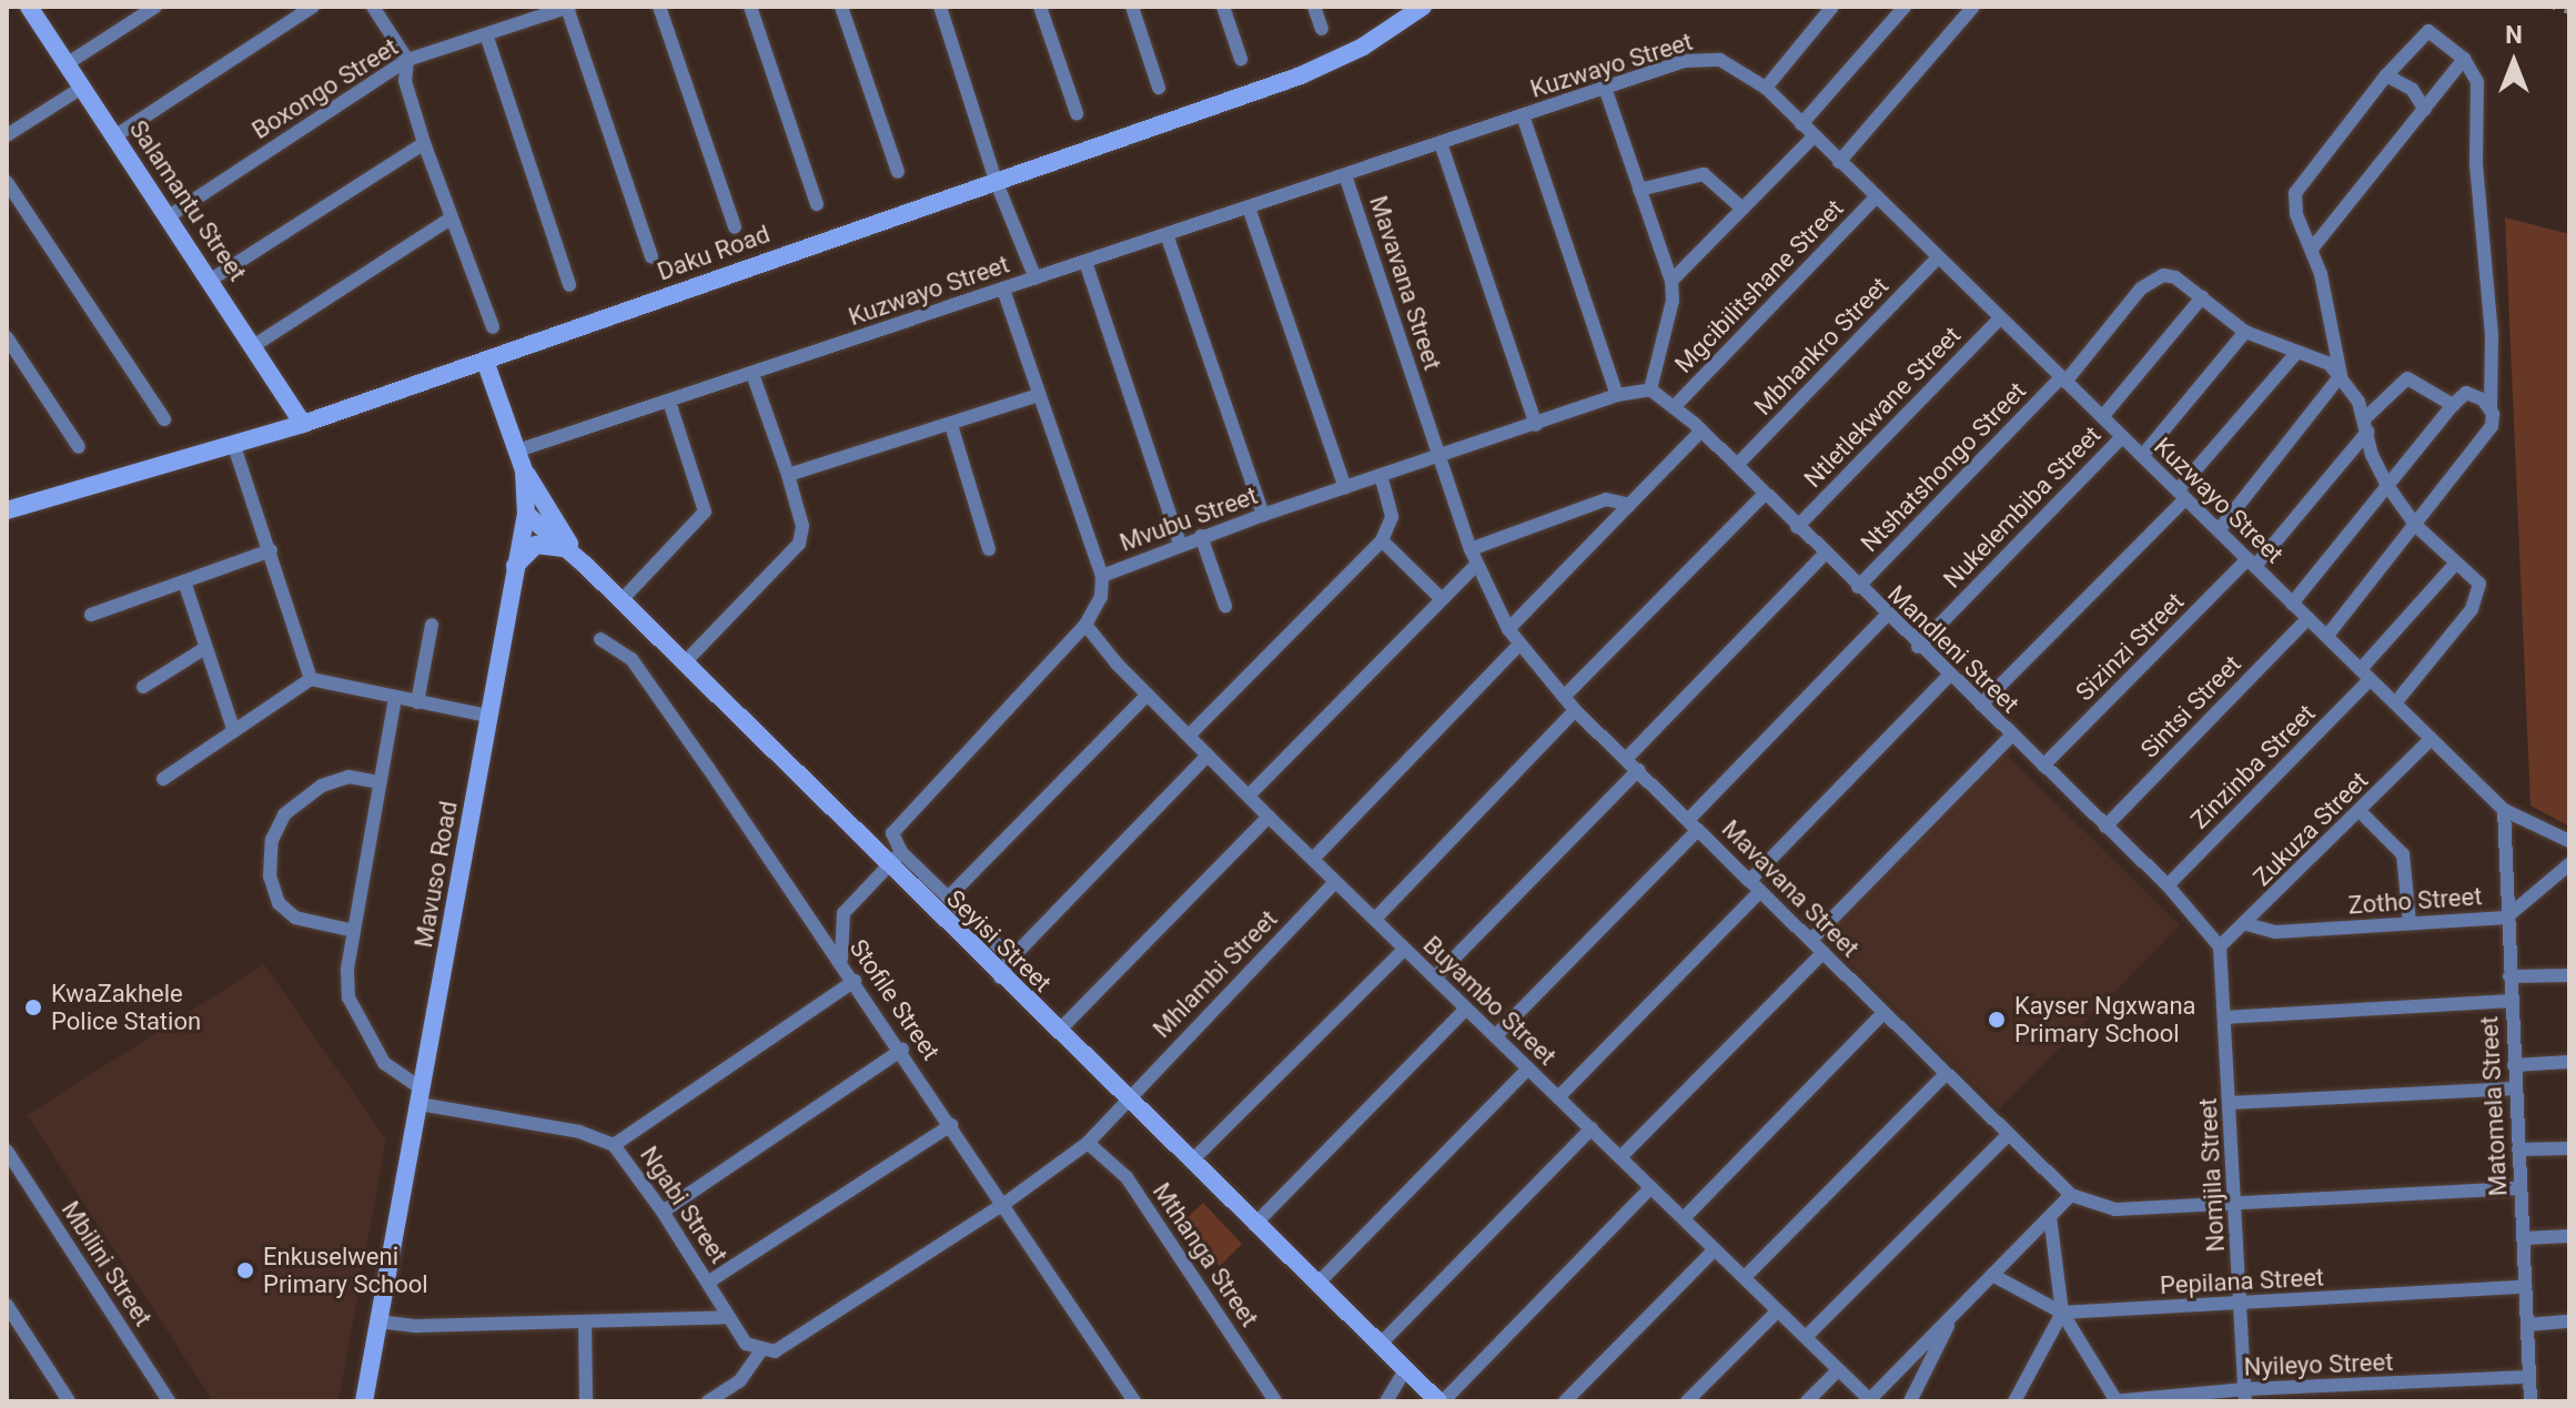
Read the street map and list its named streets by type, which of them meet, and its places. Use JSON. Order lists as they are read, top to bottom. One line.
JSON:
{"streets":{"street":["Kuzwayo Street","Boxongo Street","Salamantu Street","Daku Road","Mavavana Street","Mgcibilitshane Street","Mbhankro Street","Ntletlekwane Street","Ntshatshongo Street","Nukelembiba Street","Mvubu Street","Sizinzi Street","Mandleni Street","Sintsi Street","Zinzinba Street","Zukuza Street","Mavuso Road","Zotho Street","Seyisi Street","Mhlambi Street","Stofile Street","Buyambo Street","Matomela Street","Nomjila Street","Ngabi Street","Mthanga Street","Mbilini Street","Pepilana Street","Nyileyo Street"]},"crossings":[["Kuzwayo Street","Mavavana Street"],["Kuzwayo Street","Mgcibilitshane Street"],["Kuzwayo Street","Mbhankro Street"],["Kuzwayo Street","Ntletlekwane Street"],["Kuzwayo Street","Ntshatshongo Street"],["Kuzwayo Street","Nukelembiba Street"],["Kuzwayo Street","Sizinzi Street"],["Kuzwayo Street","Sintsi Street"],["Kuzwayo Street","Zinzinba Street"],["Kuzwayo Street","Zukuza Street"],["Kuzwayo Street","Mavuso Road"],["Kuzwayo Street","Matomela Street"],["Boxongo Street","Salamantu Street"],["Salamantu Street","Daku Road"],["Daku Road","Mavuso Road"],["Mavavana Street","Mvubu Street"],["Mavavana Street","Matomela Street"],["Mavavana Street","Nomjila Street"],["Mgcibilitshane Street","Mandleni Street"],["Mbhankro Street","Mandleni Street"],["Ntletlekwane Street","Mandleni Street"],["Ntshatshongo Street","Mandleni Street"],["Nukelembiba Street","Mandleni Street"],["Mvubu Street","Mandleni Street"],["Mvubu Street","Seyisi Street"],["Mvubu Street","Stofile Street"],["Mvubu Street","Buyambo Street"],["Sizinzi Street","Mandleni Street"],["Mandleni Street","Sintsi Street"],["Mandleni Street","Zinzinba Street"],["Mandleni Street","Zukuza Street"],["Mandleni Street","Nomjila Street"],["Zukuza Street","Zotho Street"],["Zukuza Street","Nomjila Street"],["Mavuso Road","Seyisi Street"],["Mavuso Road","Ngabi Street"],["Zotho Street","Matomela Street"],["Seyisi Street","Mhlambi Street"],["Mhlambi Street","Stofile Street"],["Mhlambi Street","Buyambo Street"],["Mhlambi Street","Ngabi Street"],["Mhlambi Street","Mthanga Street"],["Matomela Street","Pepilana Street"],["Matomela Street","Nyileyo Street"],["Nomjila Street","Pepilana Street"],["Nomjila Street","Nyileyo Street"]],"places":["KwaZakhele Police Station","Kayser Ngxwana Primary School","Enkuselweni Primary School"],"north":"top"}
